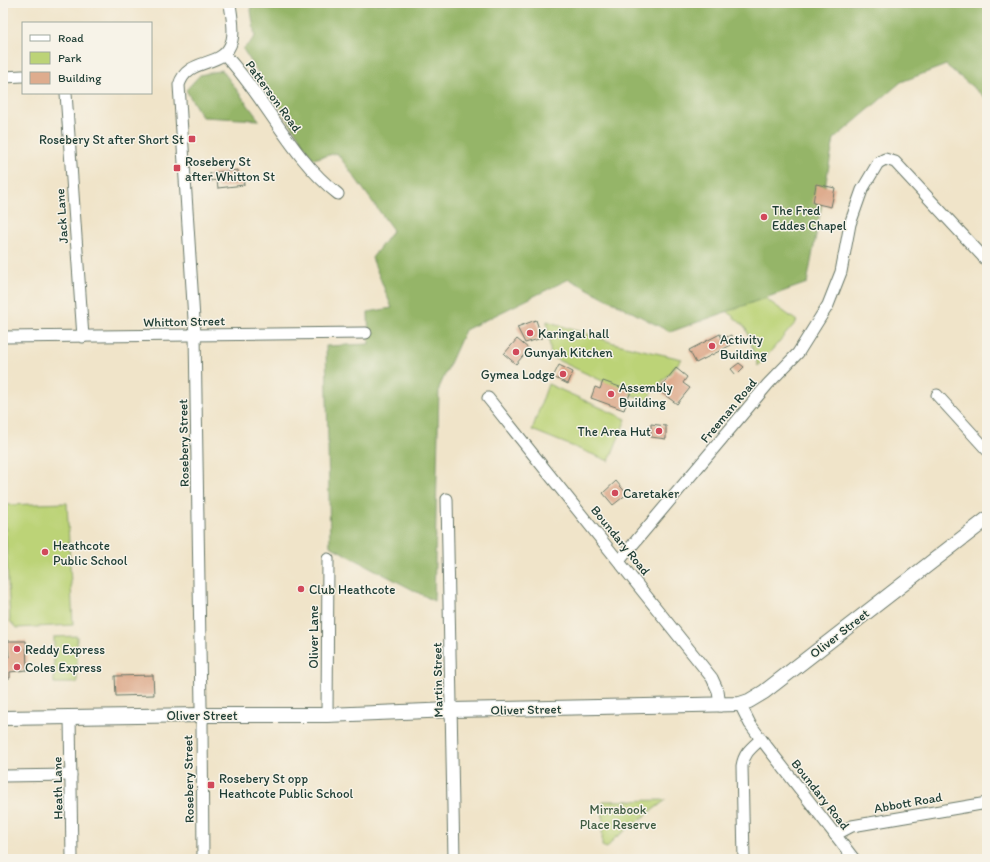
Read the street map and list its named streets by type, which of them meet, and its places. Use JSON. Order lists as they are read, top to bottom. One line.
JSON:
{"streets":{"street":["Patterson Road","Jack Lane","Whitton Street","Freeman Road","Rosebery Street","Boundary Road","Oliver Street","Oliver Lane","Martin Street","Heath Lane","Abbott Road"]},"crossings":[["Patterson Road","Rosebery Street"],["Jack Lane","Whitton Street"],["Whitton Street","Rosebery Street"],["Freeman Road","Boundary Road"],["Rosebery Street","Oliver Street"],["Boundary Road","Oliver Street"],["Boundary Road","Abbott Road"],["Oliver Street","Oliver Lane"],["Oliver Street","Martin Street"],["Oliver Street","Heath Lane"]],"parks":["Mirrabook Place Reserve"],"places":{"transit":["Rosebery St after Short St","Rosebery St after Whitton St","Rosebery St opp Heathcote Public School"],"other":["The Fred Eddes Chapel","Karingal hall","Activity Building","Gunyah Kitchen","Gymea Lodge","Assembly Building","The Area Hut","Caretaker","Heathcote Public School","Club Heathcote","Reddy Express","Coles Express"]},"legend":["Road","Park","Building"]}
